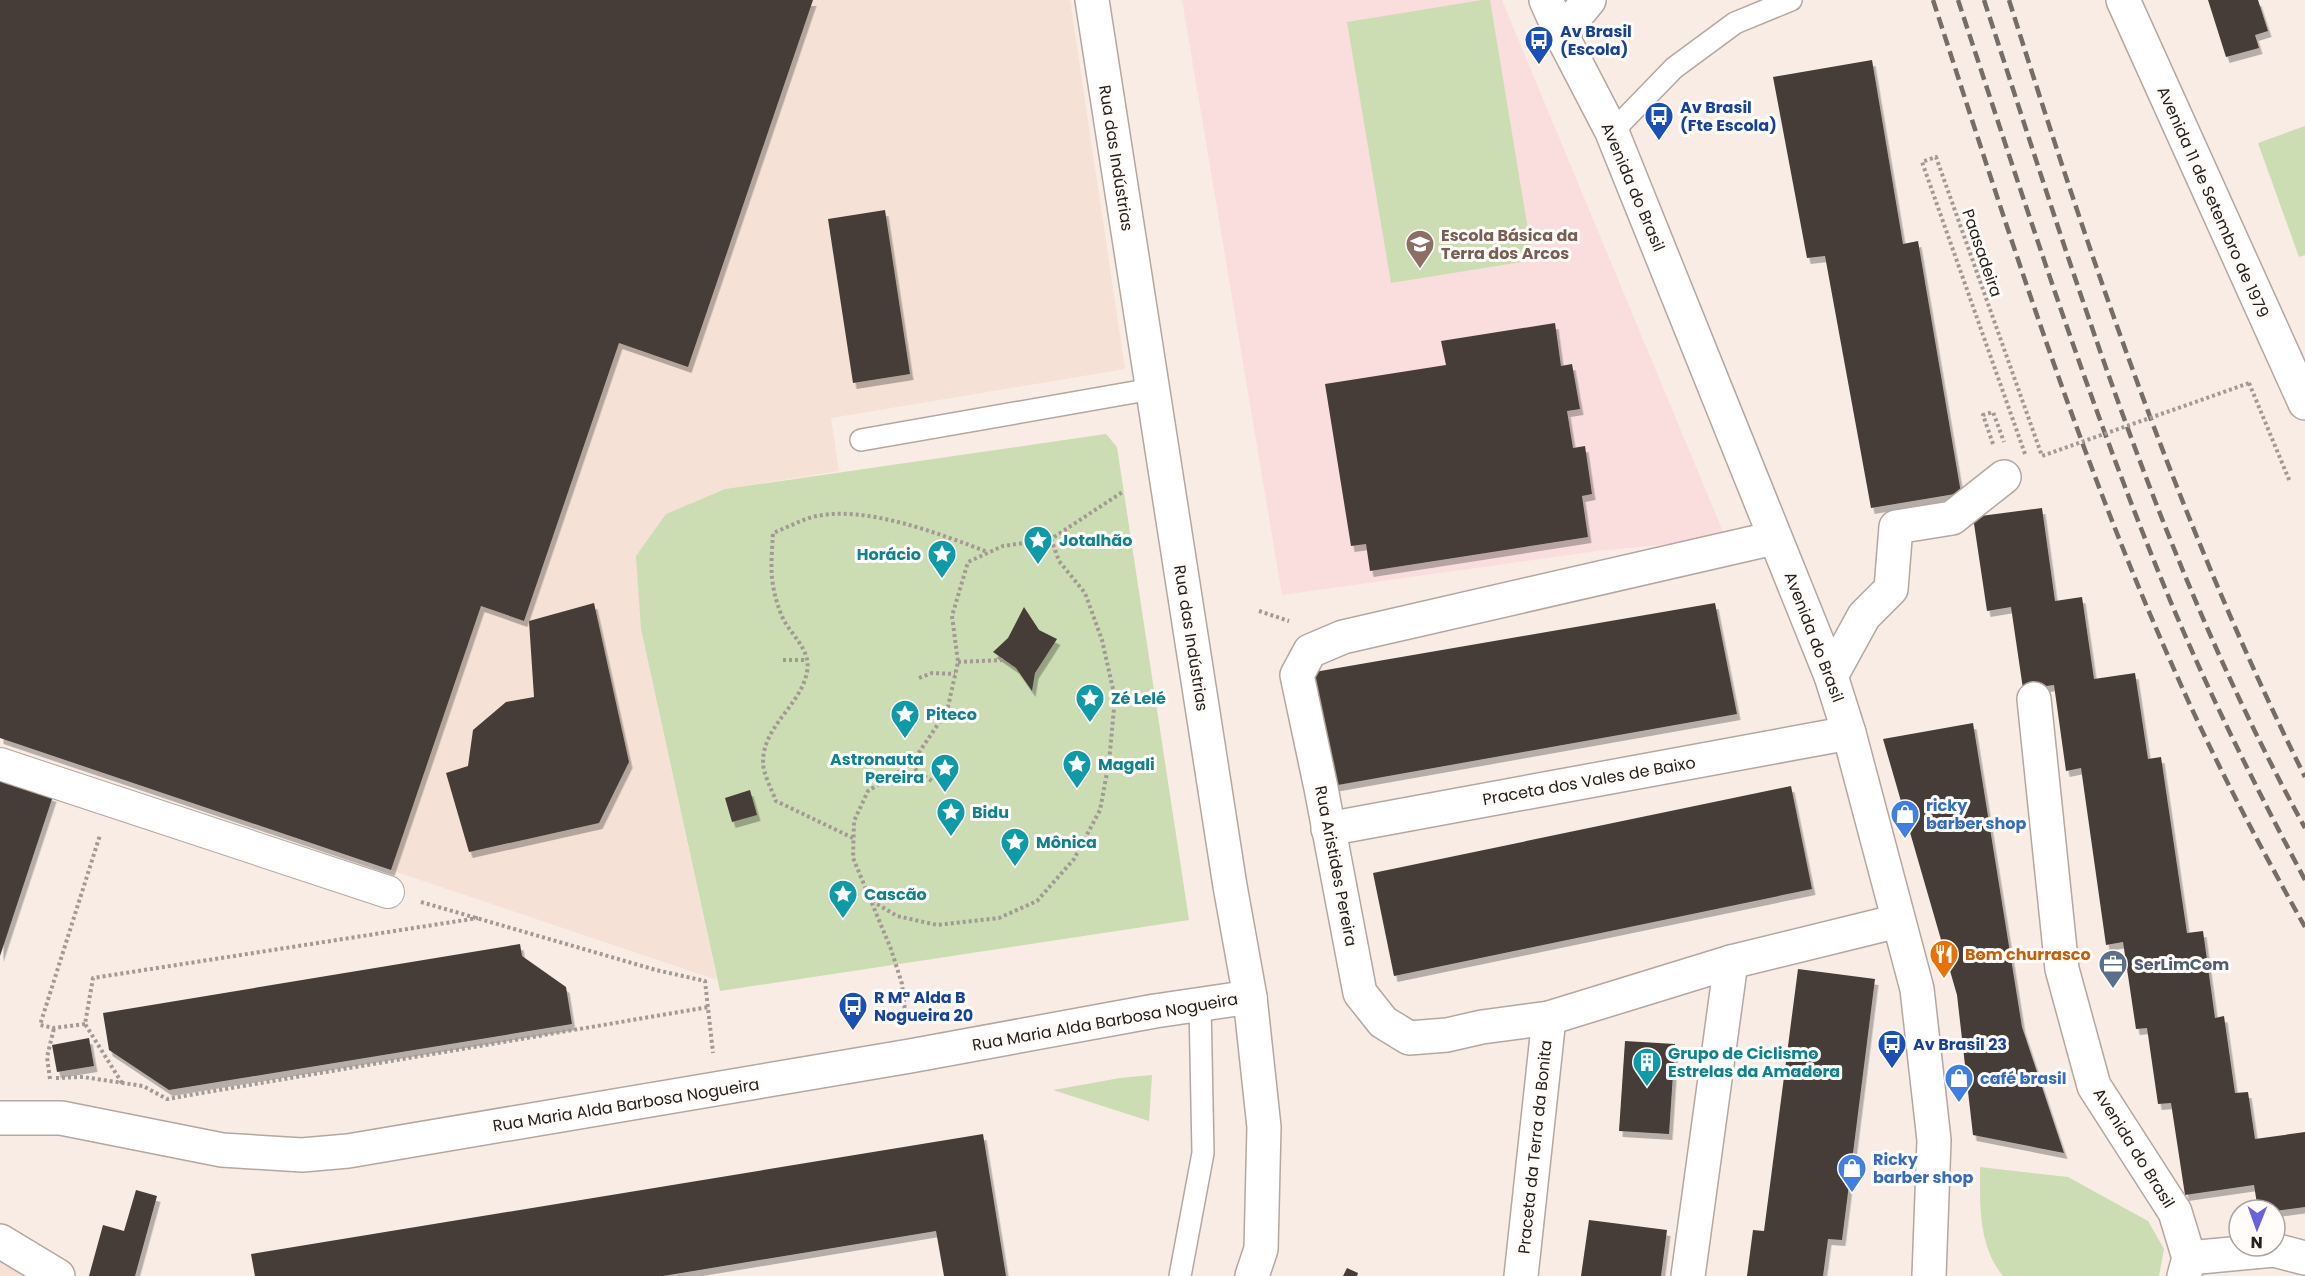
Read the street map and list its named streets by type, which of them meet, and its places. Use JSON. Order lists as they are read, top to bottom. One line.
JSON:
{"streets":{"street":["Rua das Indústrias","Avenida do Brasil","Avenida 11 de Setembro de 1979","Praceta dos Vales de Baixo","Rua Aristides Pereira","Rua Maria Alda Barbosa Nogueira","Praceta da Terra da Bonita"],"path":["Paasadeira"]},"crossings":[["Rua das Indústrias","Rua Maria Alda Barbosa Nogueira"],["Avenida do Brasil","Praceta dos Vales de Baixo"],["Avenida do Brasil","Rua Aristides Pereira"],["Praceta dos Vales de Baixo","Rua Aristides Pereira"],["Rua Aristides Pereira","Praceta da Terra da Bonita"]],"places":{"bus stop":["Av Brasil (Escola)","Av Brasil (Fte Escola)","R Mª Alda B Nogueira 20","Av Brasil 23"],"school or university":["Escola Básica da Terra dos Arcos"],"place":["Jotalhão","Horácio","Zé Lelé","Piteco","Magali","Astronauta Pereira","Bidu","Mônica","Cascão"],"shop":["ricky barber shop","café brasil","Ricky barber shop"],"restaurant":["Bom churrasco"],"office":["SerLimCom"],"building":["Grupo de Ciclismo Estrelas da Amadora"]},"north":"bottom"}
